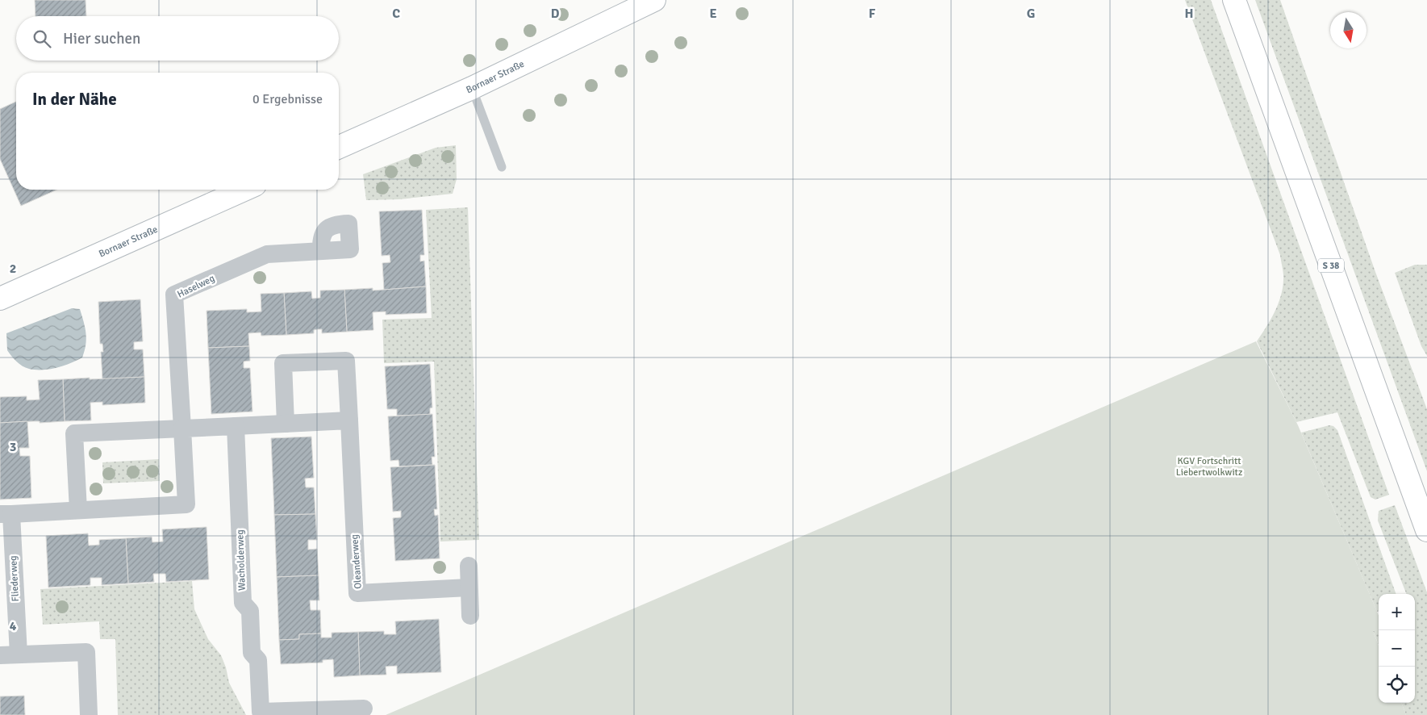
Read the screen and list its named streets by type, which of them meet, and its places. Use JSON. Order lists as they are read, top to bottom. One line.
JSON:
{"streets":{"main road":["Bornaer Straße","S 38"],"street":["Haselweg","Wacholderweg","Oleanderweg","Fliederweg"]},"parks":["KGV Fortschritt Liebertwolkwitz"],"north":"bottom","page":{"search":"Hier suchen","heading":["In der Nähe","0 Ergebnisse"],"map_buttons":["+","−"]},"grid":{"columns":["C","D","E","F","G","H"],"rows":["2","3","4"]}}
